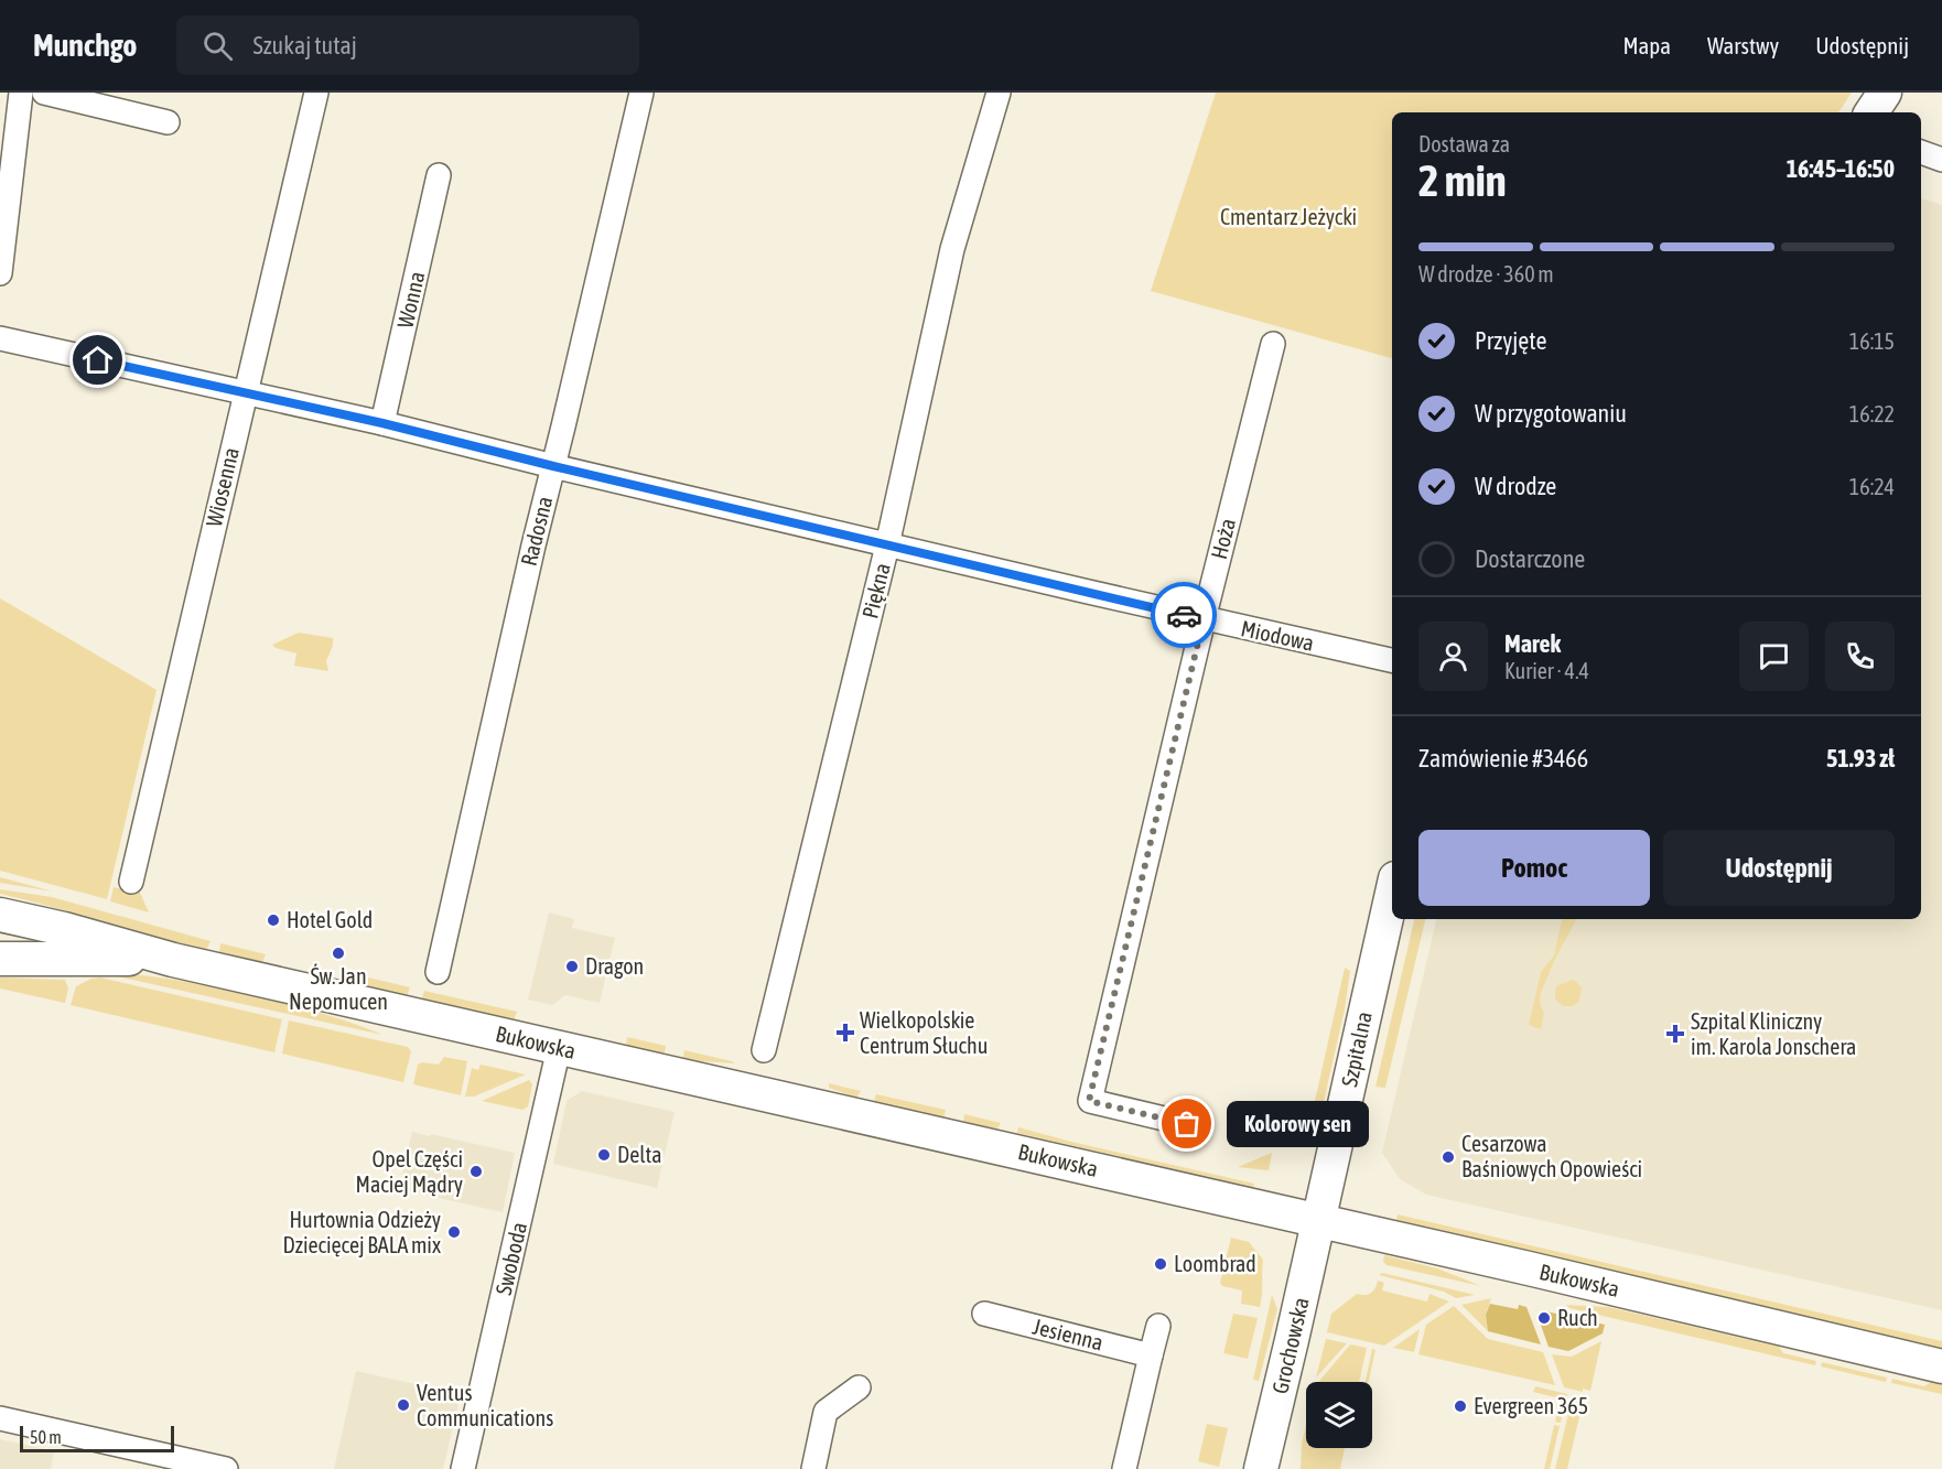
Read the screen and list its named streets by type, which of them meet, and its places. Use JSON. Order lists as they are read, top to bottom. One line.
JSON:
{"streets":{"main road":["Bukowska","Szpitalna","Grochowska"],"street":["Wonna","Wiosenna","Radosna","Hoża","Piękna","Miodowa","Swoboda","Jesienna"]},"crossings":[["Wonna","Miodowa"],["Wiosenna","Miodowa"],["Radosna","Miodowa"],["Hoża","Miodowa"],["Piękna","Miodowa"],["Bukowska","Szpitalna"],["Bukowska","Swoboda"],["Bukowska","Grochowska"],["Szpitalna","Grochowska"]],"parks":["Cmentarz Jeżycki"],"places":{"other":["Hotel Gold","Św. Jan Nepomucen","Dragon","Kolorowy sen","Delta","Cesarzowa Baśniowych Opowieści","Opel Części Maciej Mądry","Hurtownia Odzieży Dziecięcej BALA mix","Loombrad","Ruch","Ventus Communications","Evergreen 365"],"health":["Wielkopolskie Centrum Słuchu","Szpital Kliniczny im. Karola Jonschera"]},"scale_bar":"50 m","page":{"header":"Munchgo","search":"Szukaj tutaj","nav":["Mapa","Warstwy","Udostępnij"],"heading":["2 min","Dostawa za","16:45–16:50"],"panel":["Marek","Kurier · 4.4","Zamówienie #3466","51.93 zł"],"bar":"W drodze · 360 m","list":[["Przyjęte","16:15"],["W przygotowaniu","16:22"],["W drodze","16:24"],"Dostarczone"],"buttons":["Pomoc","Udostępnij"],"bubble":"Kolorowy sen","scale":"50 m"}}
